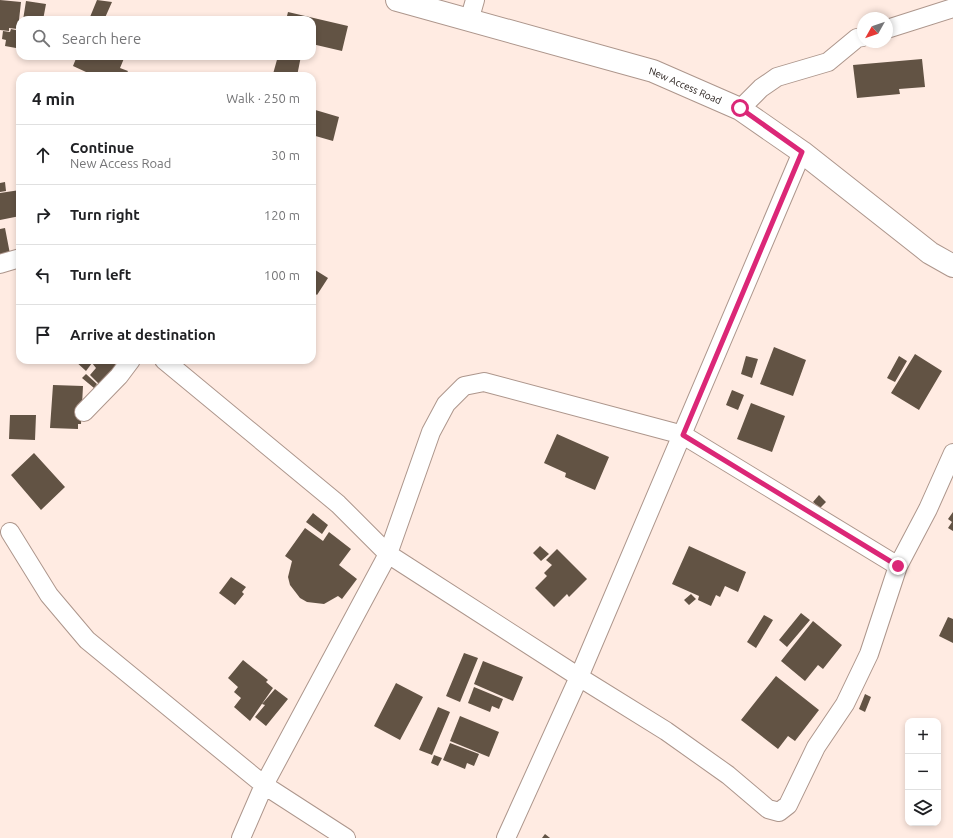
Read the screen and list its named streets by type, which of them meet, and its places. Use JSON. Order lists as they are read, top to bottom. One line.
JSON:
{"streets":{"main road":["New Access Road"]},"north":"bottom left","page":{"search":"Search here","heading":["4 min","Walk · 250 m"],"list":[["Continue","New Access Road","30 m"],["Turn right","120 m"],["Turn left","100 m"],"Arrive at destination"],"map_buttons":["+","−"]}}
